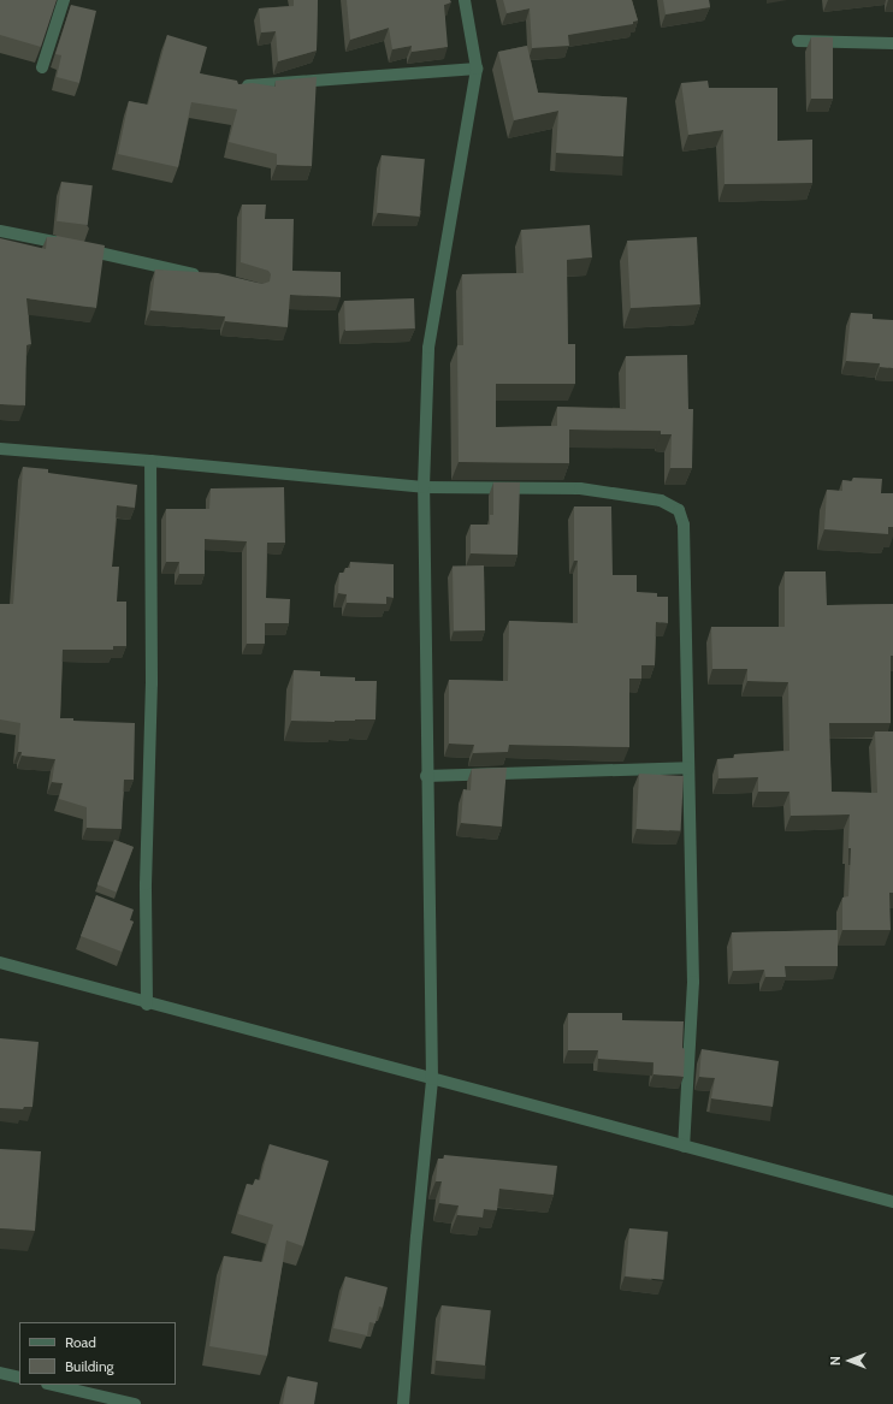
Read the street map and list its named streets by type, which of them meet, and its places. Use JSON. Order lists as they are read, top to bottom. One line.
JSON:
{"legend":["Road","Building"],"north":"left"}
